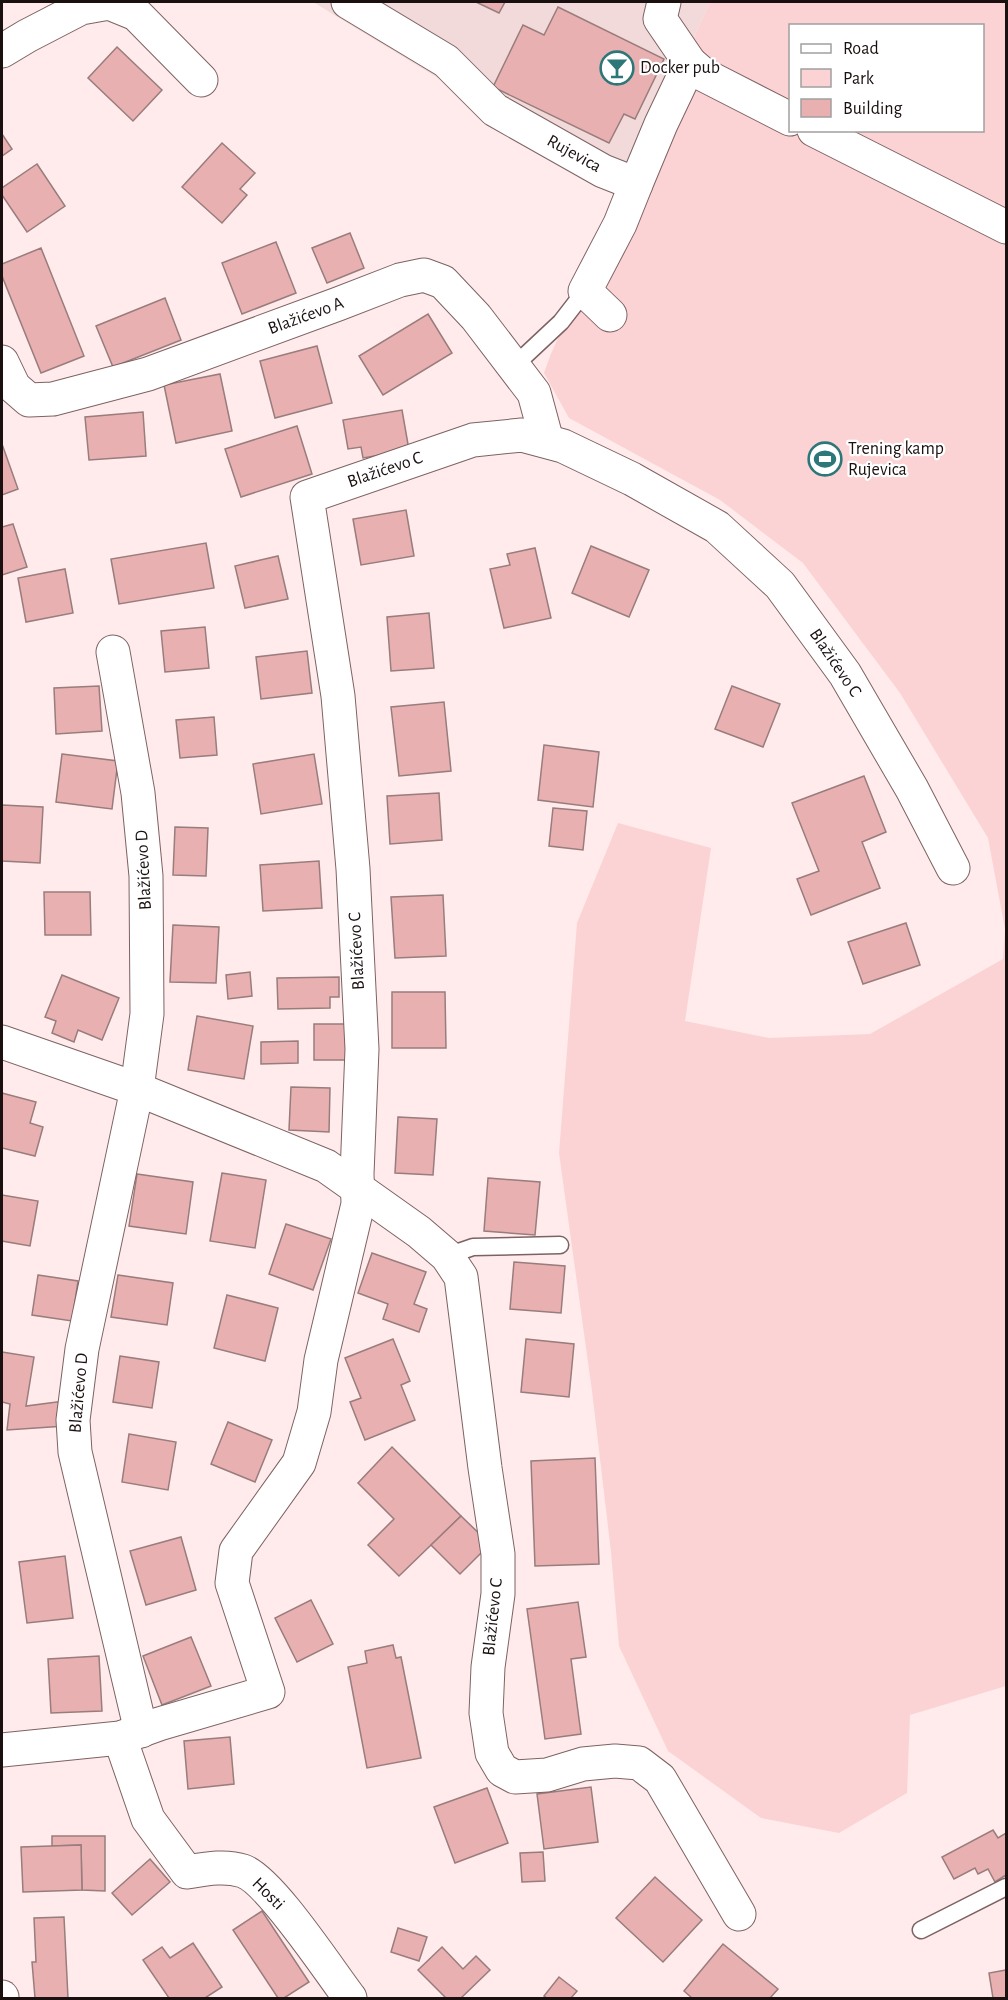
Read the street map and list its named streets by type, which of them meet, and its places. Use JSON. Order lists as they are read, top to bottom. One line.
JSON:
{"streets":{"street":["Rujevica","Blažićevo A","Blažićevo C","Blažićevo D","Hosti"]},"crossings":[["Blažićevo A","Blažićevo C"],["Blažićevo C","Blažićevo D"],["Blažićevo C","Hosti"],["Blažićevo D","Hosti"]],"places":{"bar":["Docker pub"],"sports":["Trening kamp Rujevica"]},"legend":["Road","Park","Building"]}
